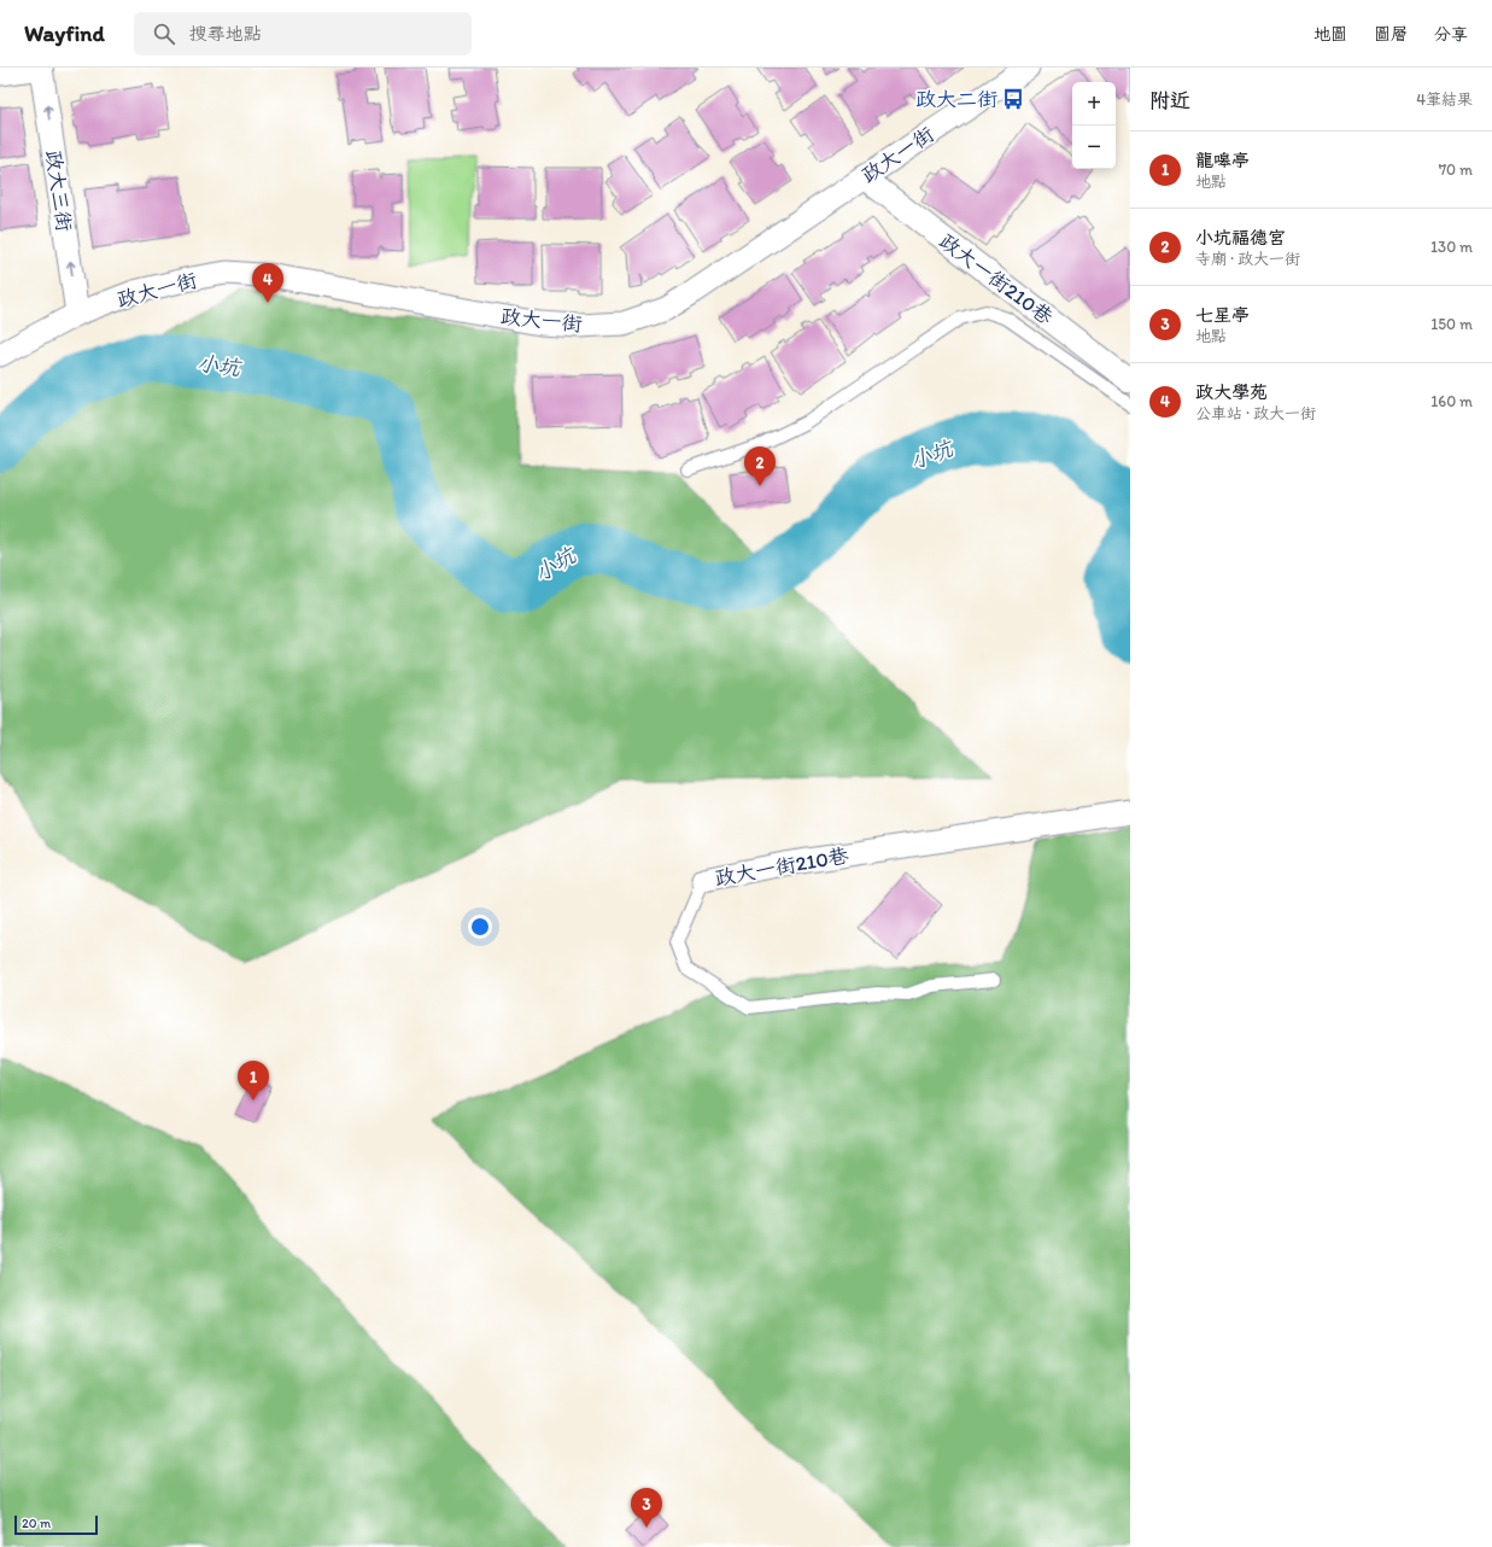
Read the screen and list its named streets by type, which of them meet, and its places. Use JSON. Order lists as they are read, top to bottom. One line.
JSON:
{"streets":{"street":["政大一街","政大三街","政大一街210巷"]},"crossings":[["政大一街","政大三街"],["政大一街","政大一街210巷"]],"one_way":["政大三街"],"water":["小坑"],"places":{"bus stop":["政大二街"]},"scale_bar":"20 m","page":{"header":"Wayfind","search":"搜尋地點","nav":["地圖","圖層","分享"],"heading":["附近","4筆結果"],"map_buttons":["+","−"],"list":[{"mark":"1","name":"龍嗥亭","note":"地點","value":"70 m"},{"mark":"2","name":"小坑福德宮","note":"寺廟 · 政大一街","value":"130 m"},{"mark":"3","name":"七星亭","note":"地點","value":"150 m"},{"mark":"4","name":"政大學苑","note":"公車站 · 政大一街","value":"160 m"}],"pins":["4","2","1","3"],"scale":"20 m"}}
